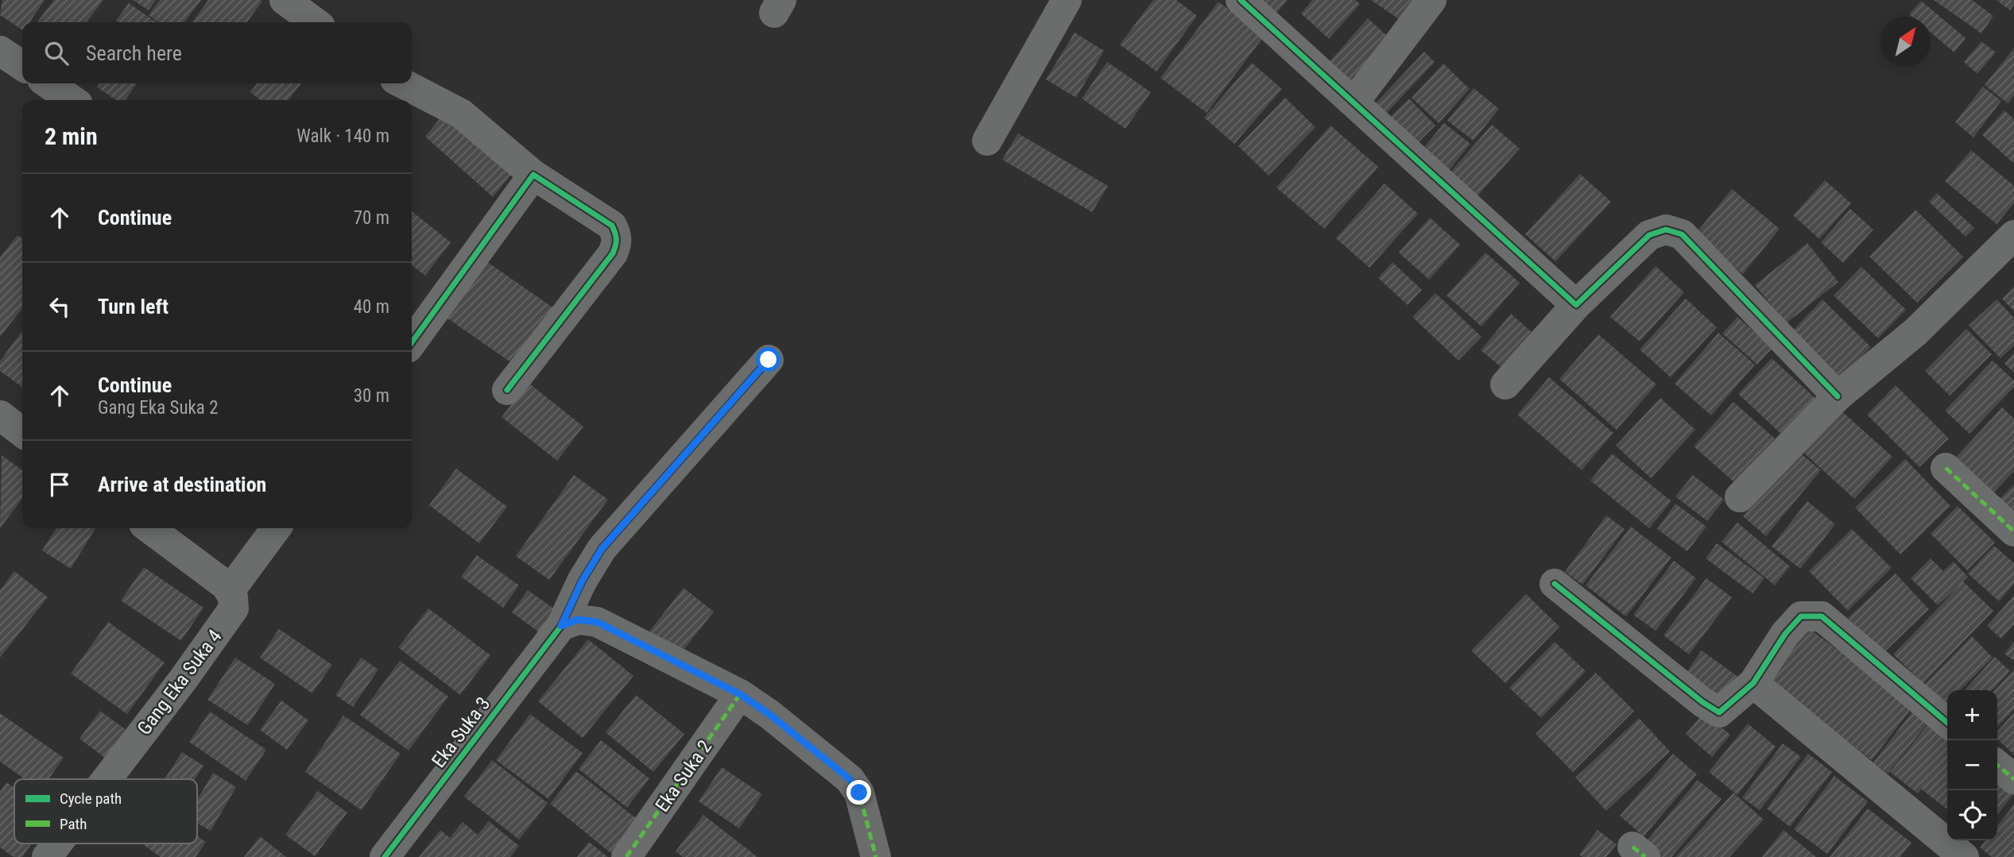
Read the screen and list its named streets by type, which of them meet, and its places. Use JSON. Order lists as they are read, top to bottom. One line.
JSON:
{"streets":{"street":["Gang Eka Suka 4","Eka Suka 3","Eka Suka 2"]},"legend":["Cycle path","Path"],"north":"top right","page":{"search":"Search here","heading":["2 min","Walk · 140 m"],"list":[["Continue","70 m"],["Turn left","40 m"],["Continue","Gang Eka Suka 2","30 m"],"Arrive at destination"],"map_buttons":["+","−"]}}
